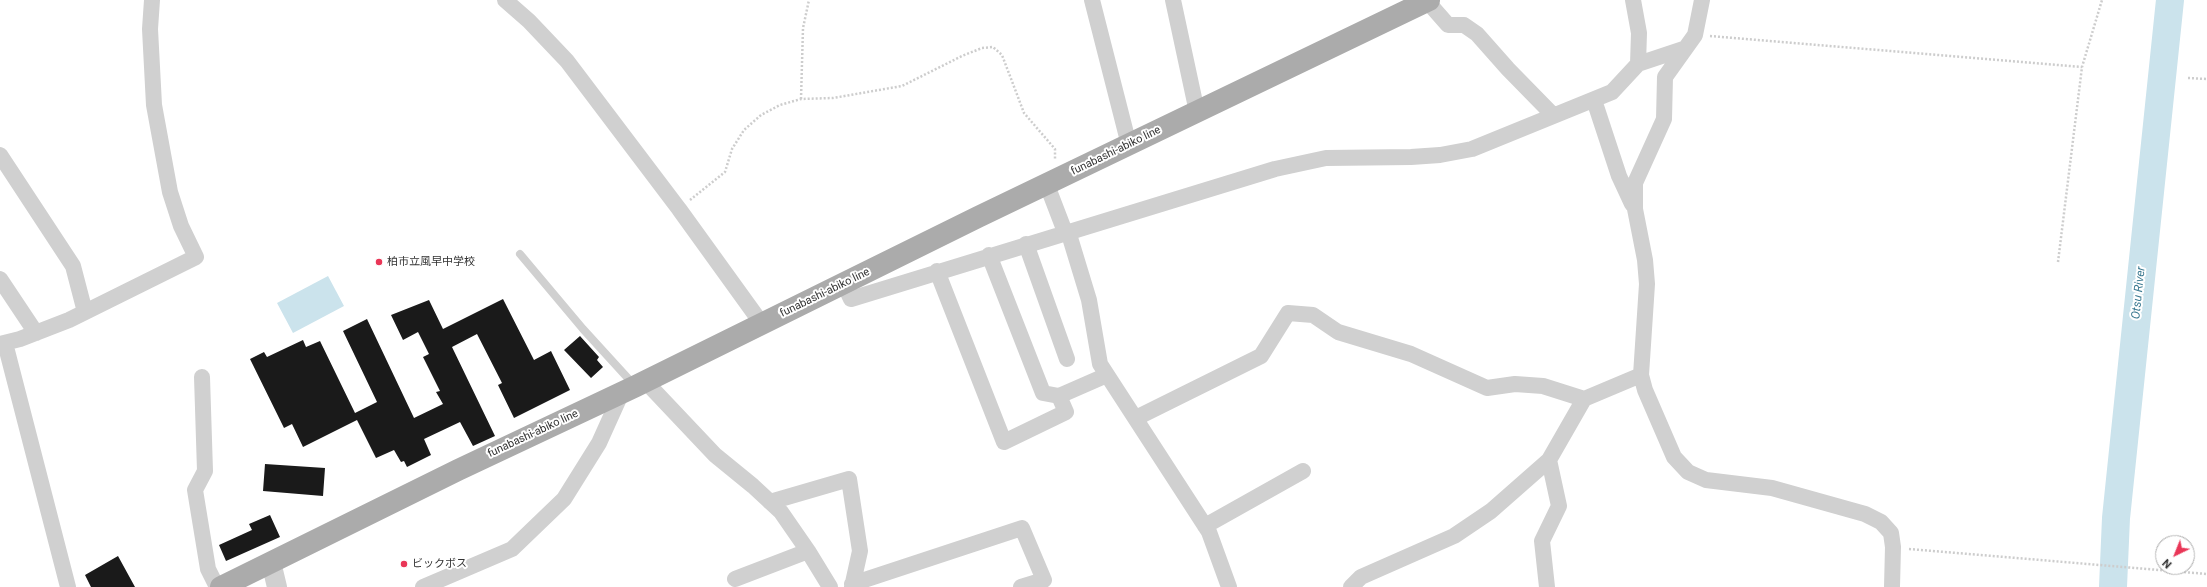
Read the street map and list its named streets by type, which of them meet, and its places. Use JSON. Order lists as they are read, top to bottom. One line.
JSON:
{"streets":{"main road":["funabashi-abiko line"]},"water":["Otsu River"],"places":["柏市立風早中学校","ビックボス"],"north":"bottom left"}
